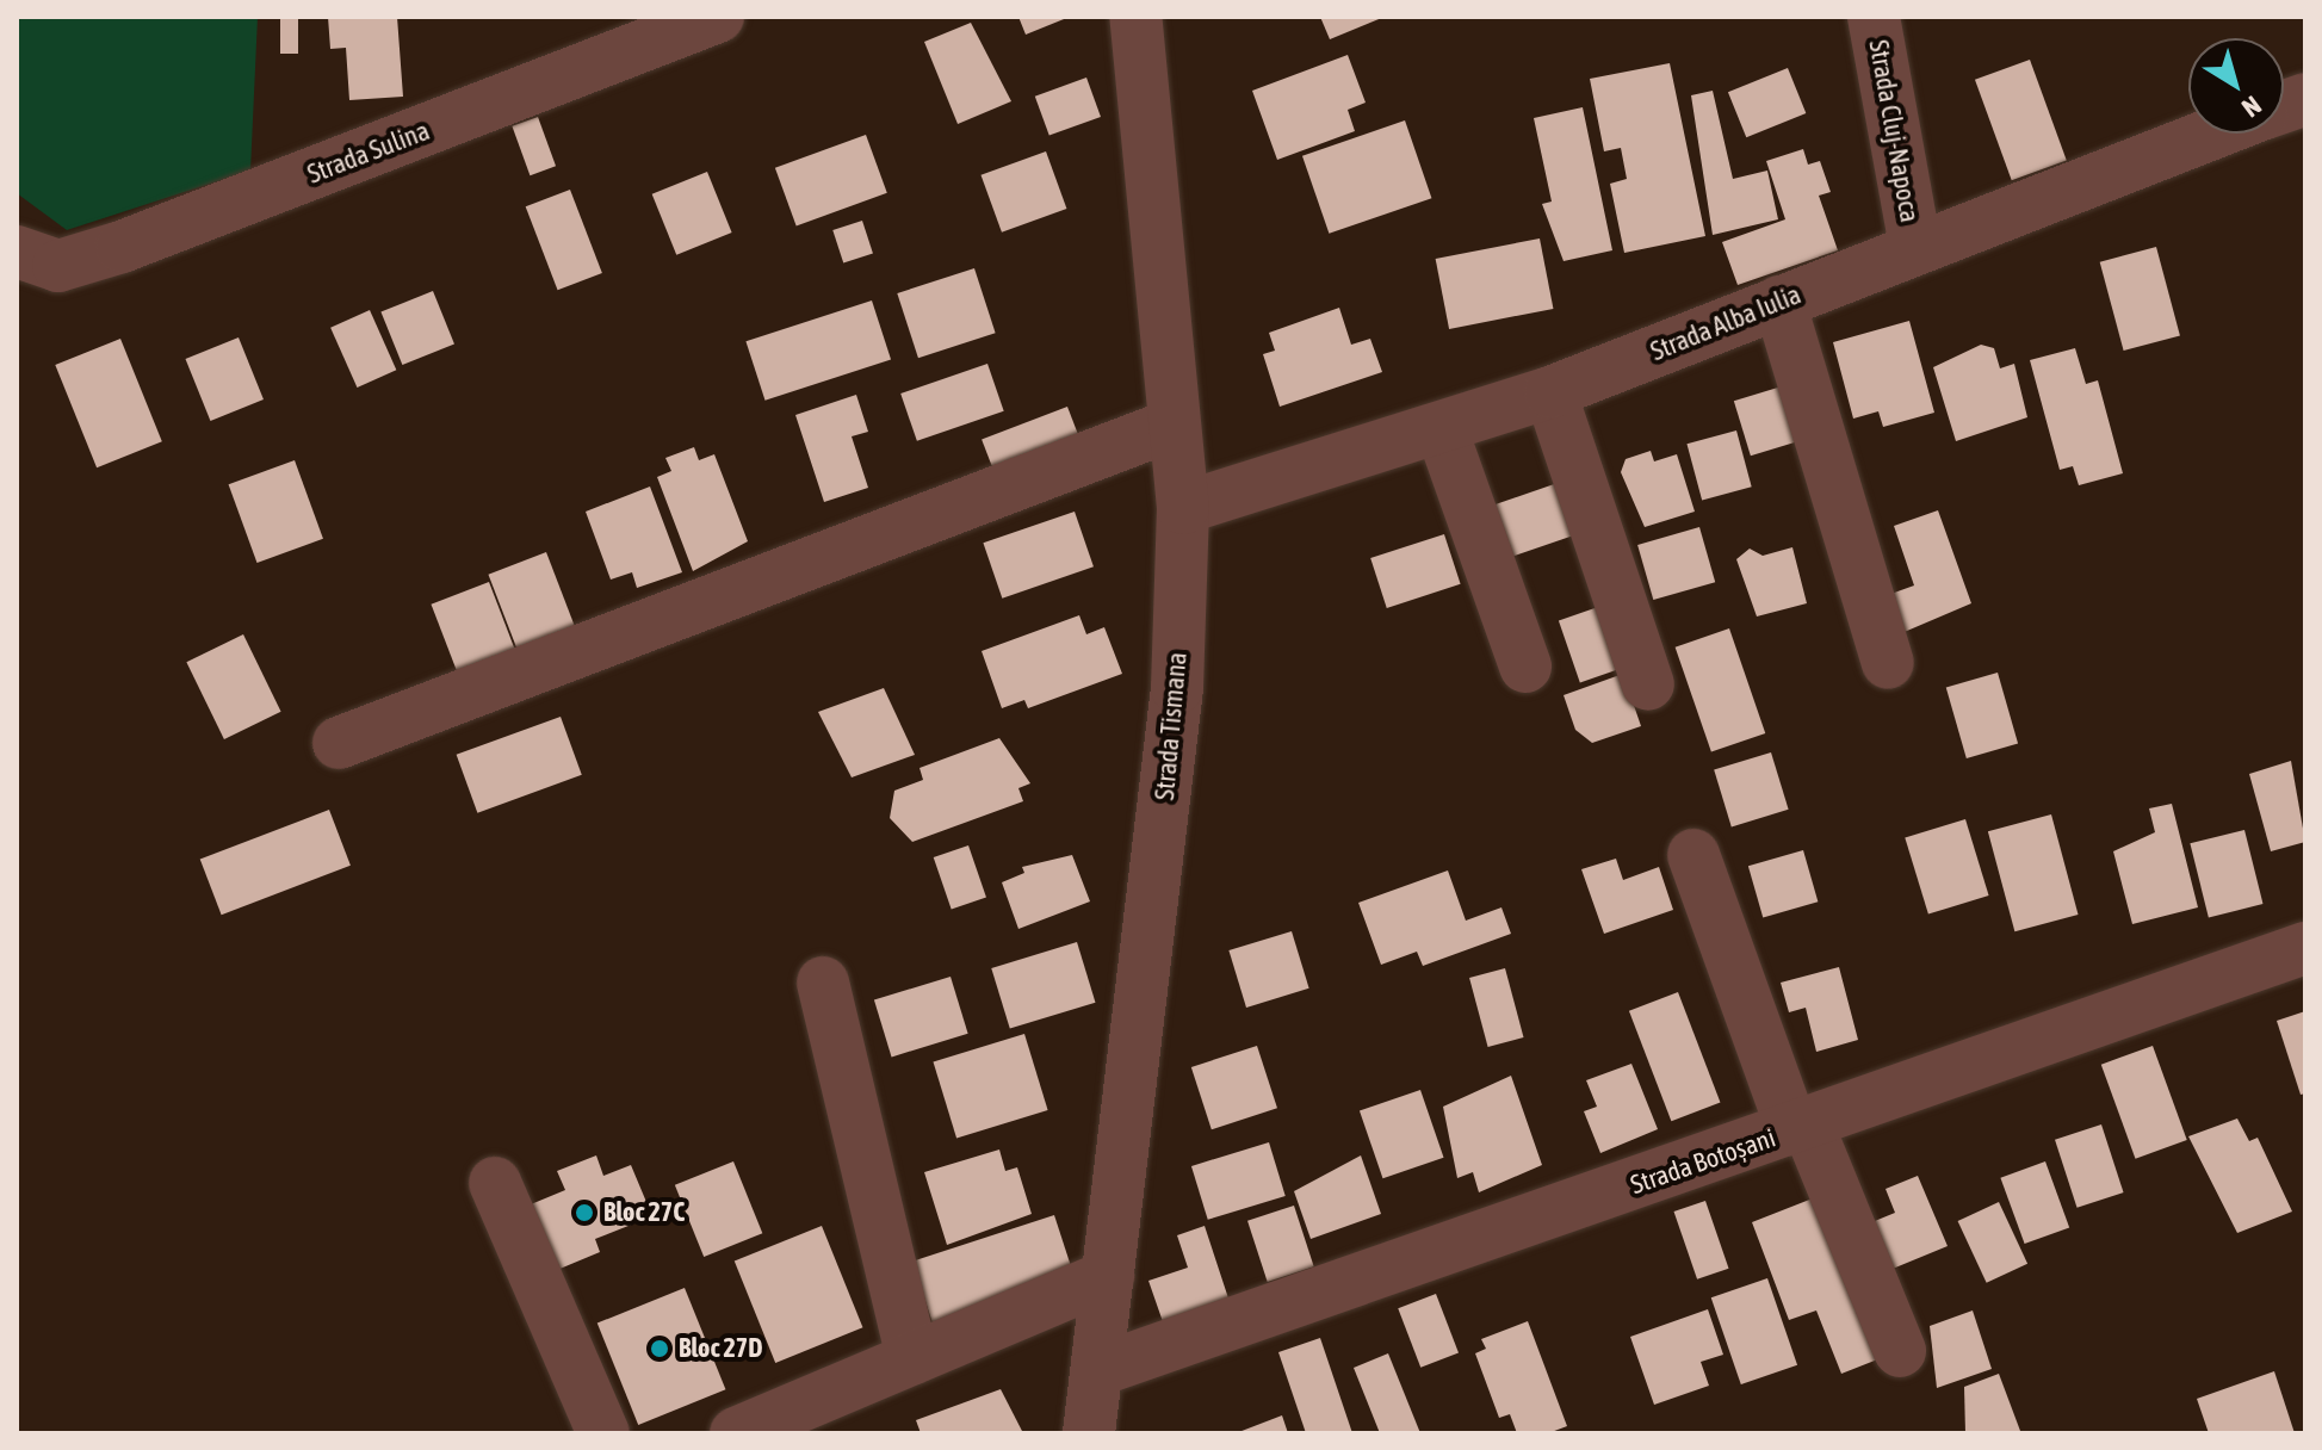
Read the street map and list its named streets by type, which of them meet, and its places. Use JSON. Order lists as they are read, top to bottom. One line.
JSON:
{"streets":{"street":["Strada Cluj-Napoca","Strada Sulina","Strada Alba Iulia","Strada Tismana","Strada Botoșani"]},"crossings":[["Strada Cluj-Napoca","Strada Alba Iulia"],["Strada Alba Iulia","Strada Tismana"],["Strada Tismana","Strada Botoșani"]],"places":["Bloc 27C","Bloc 27D"],"north":"bottom right"}
